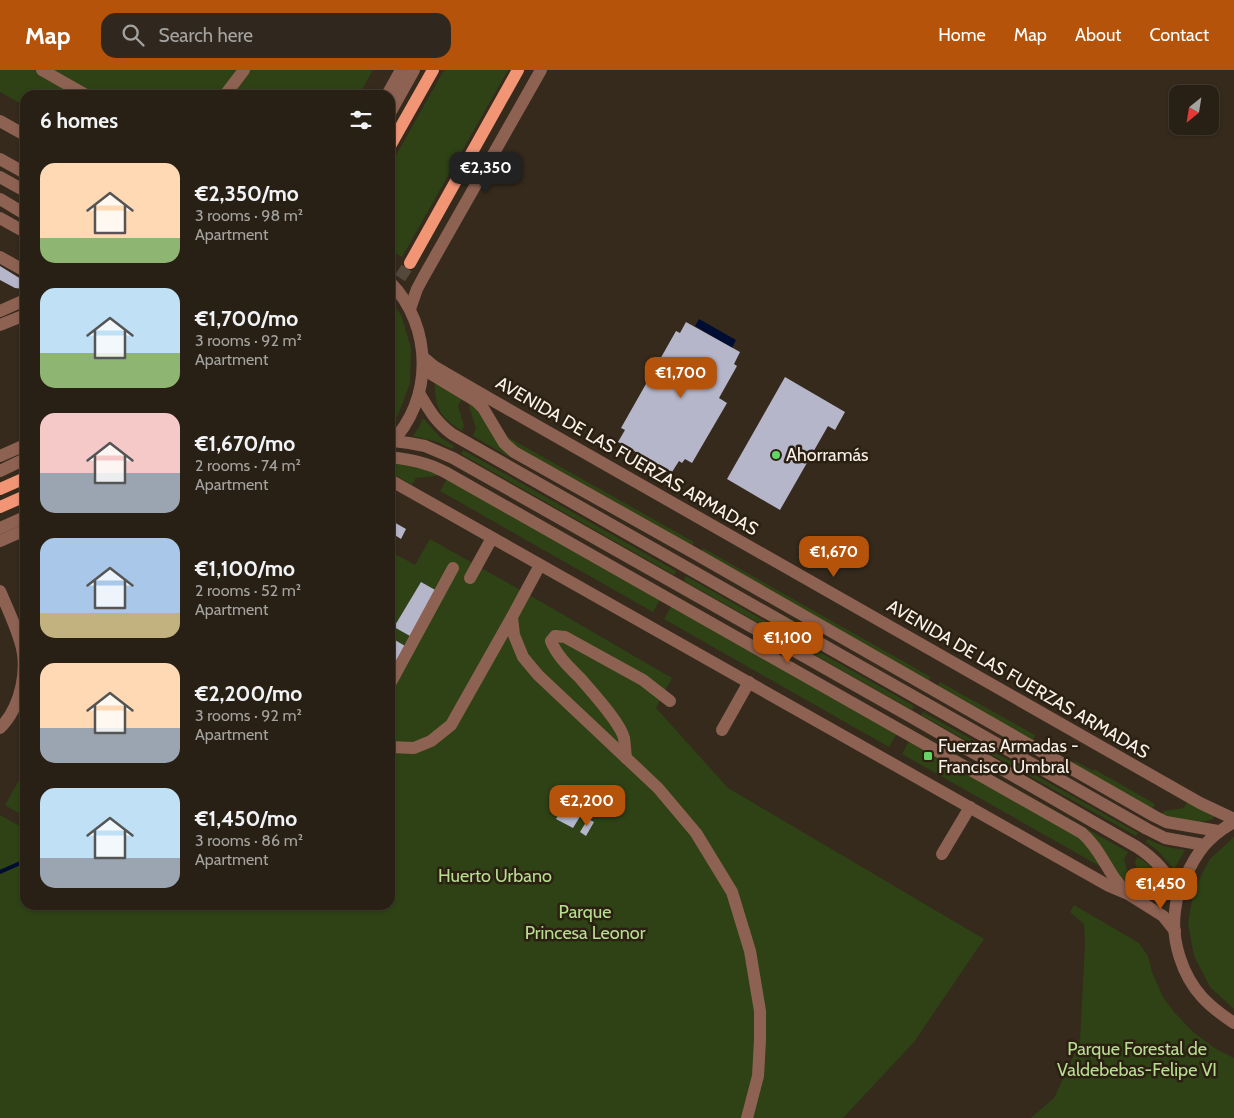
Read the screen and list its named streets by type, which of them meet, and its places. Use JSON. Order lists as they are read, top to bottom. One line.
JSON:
{"streets":{"street":["AVENIDA DE LAS FUERZAS ARMADAS"]},"parks":["Huerto Urbano","Parque Princesa Leonor","Parque Forestal de Valdebebas-Felipe VI"],"places":{"other":["Ahorramás"],"transit":["Fuerzas Armadas - Francisco Umbral"]},"north":"bottom left","page":{"header":"Map","search":"Search here","nav":["Home","Map","About","Contact"],"heading":"6 homes","list":[{"name":"€2,350/mo","note":"3 rooms · 98 m² · Apartment"},{"name":"€1,700/mo","note":"3 rooms · 92 m² · Apartment"},{"name":"€1,670/mo","note":"2 rooms · 74 m² · Apartment"},{"name":"€1,100/mo","note":"2 rooms · 52 m² · Apartment"},{"name":"€2,200/mo","note":"3 rooms · 92 m² · Apartment"},{"name":"€1,450/mo","note":"3 rooms · 86 m² · Apartment"}],"price":["€2,350","€1,700","€1,670","€1,100","€2,200","€1,450"]}}
